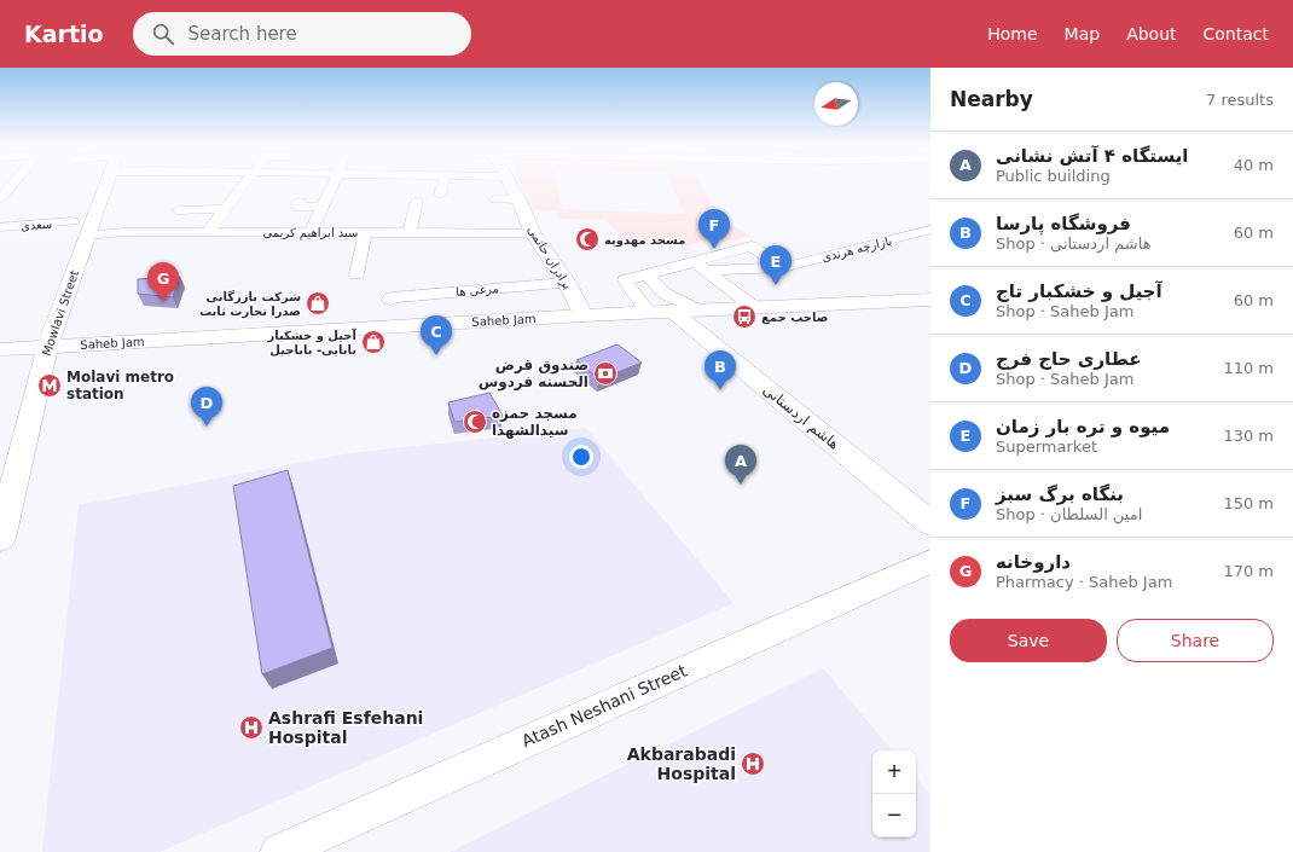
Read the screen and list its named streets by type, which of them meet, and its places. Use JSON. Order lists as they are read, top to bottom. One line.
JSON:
{"streets":{"main road":["برادران حاتمی","Mowlavi Street","Saheb Jam","هاشم اردستانی"],"street":["سعدی","سید ابراهیم کریمی","بازارچه هرندی","مرغی ها","Atash Neshani Street"]},"crossings":[["سید ابراهیم کریمی","برادران حاتمی"],["سید ابراهیم کریمی","Mowlavi Street"],["برادران حاتمی","مرغی ها"],["برادران حاتمی","Saheb Jam"],["Mowlavi Street","Saheb Jam"],["Saheb Jam","هاشم اردستانی"]],"places":{"mosque":["مسجد مهدویه","مسجد حمزه سیدالشهدا"],"shop":["شرکت بازرگانی صدرا تجارت ثابت","آجیل و خشکبار بابایی- باباجیل"],"bus stop":["صاحب جمع"],"bank":["صندوق قرض الحسنه فردوس"],"metro station":["Molavi metro station"],"hospital":["Ashrafi Esfehani Hospital","Akbarabadi Hospital"]},"north":"left","page":{"header":"Kartio","search":"Search here","nav":["Home","Map","About","Contact"],"heading":["Nearby","7 results"],"list":[{"mark":"A","name":"ایستگاه ۴ آتش نشانی","note":"Public building","value":"40 m"},{"mark":"B","name":"فروشگاه پارسا","note":"Shop · هاشم اردستانی","value":"60 m"},{"mark":"C","name":"آجیل و خشکبار تاج","note":"Shop · Saheb Jam","value":"60 m"},{"mark":"D","name":"عطاری حاج فرج","note":"Shop · Saheb Jam","value":"110 m"},{"mark":"E","name":"میوه و تره بار زمان","note":"Supermarket","value":"130 m"},{"mark":"F","name":"بنگاه برگ سبز","note":"Shop · امین السلطان","value":"150 m"},{"mark":"G","name":"داروخانه","note":"Pharmacy · Saheb Jam","value":"170 m"}],"pins":["F","E","G","C","B","D","A"],"buttons":["Save","Share"],"map_buttons":["+","−"]}}
